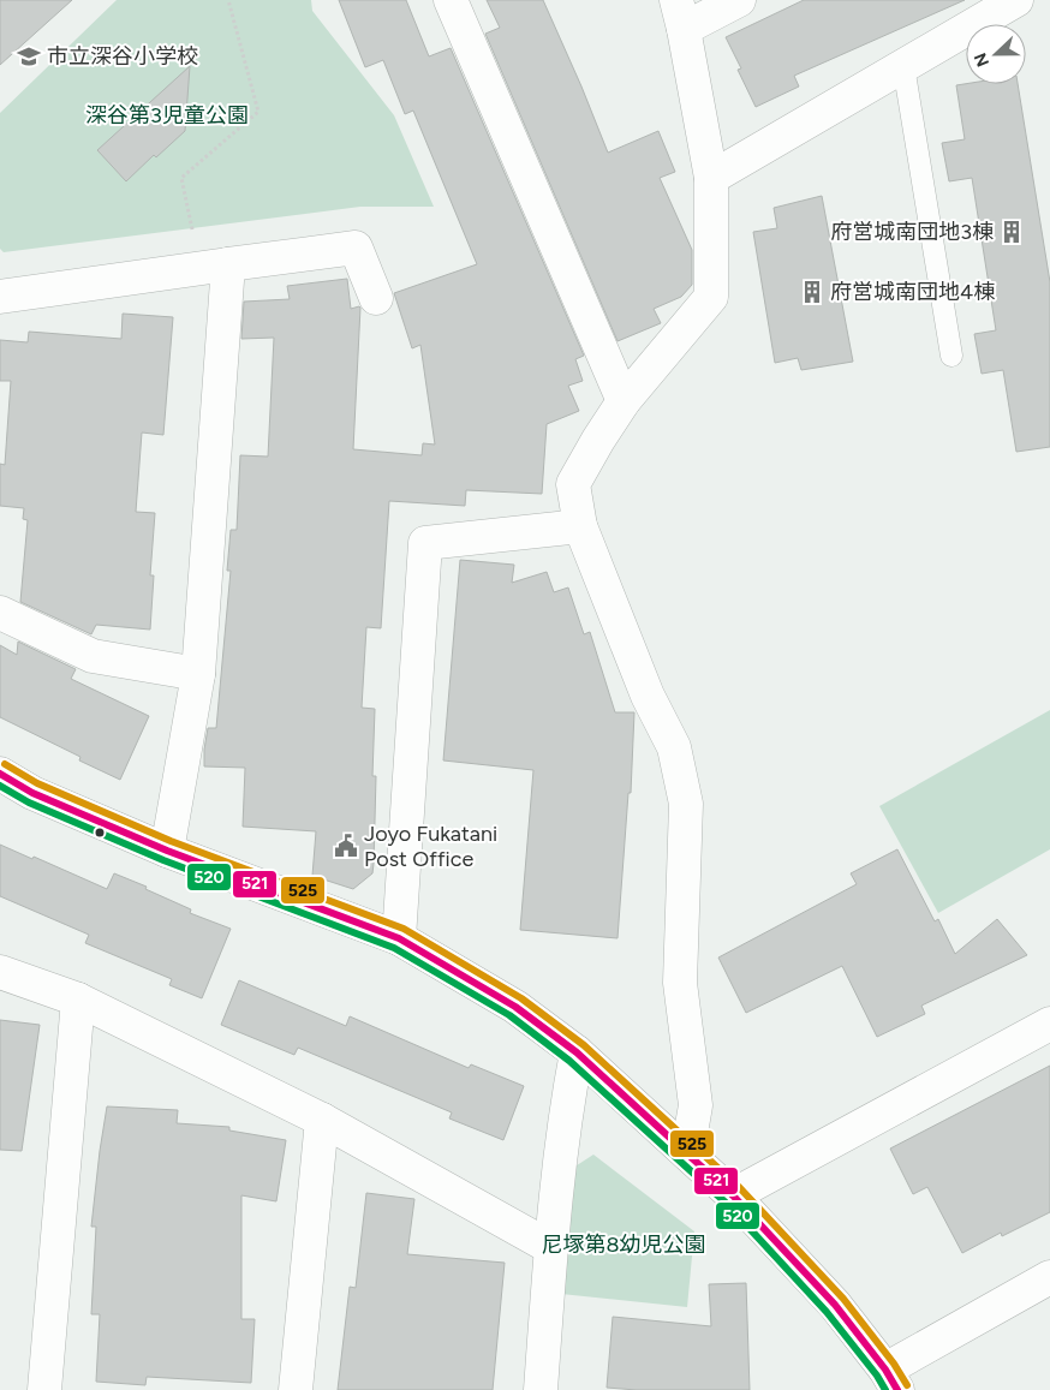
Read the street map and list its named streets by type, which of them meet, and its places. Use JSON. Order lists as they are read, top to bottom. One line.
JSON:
{"parks":["深谷第3児童公園","尼塚第8幼児公園"],"places":{"school or university":["市立深谷小学校"],"building":["府営城南団地3棟","府営城南団地4棟"],"public building":["Joyo Fukatani Post Office"]},"lines":["transit line 525","transit line 521","transit line 520"],"north":"left"}
